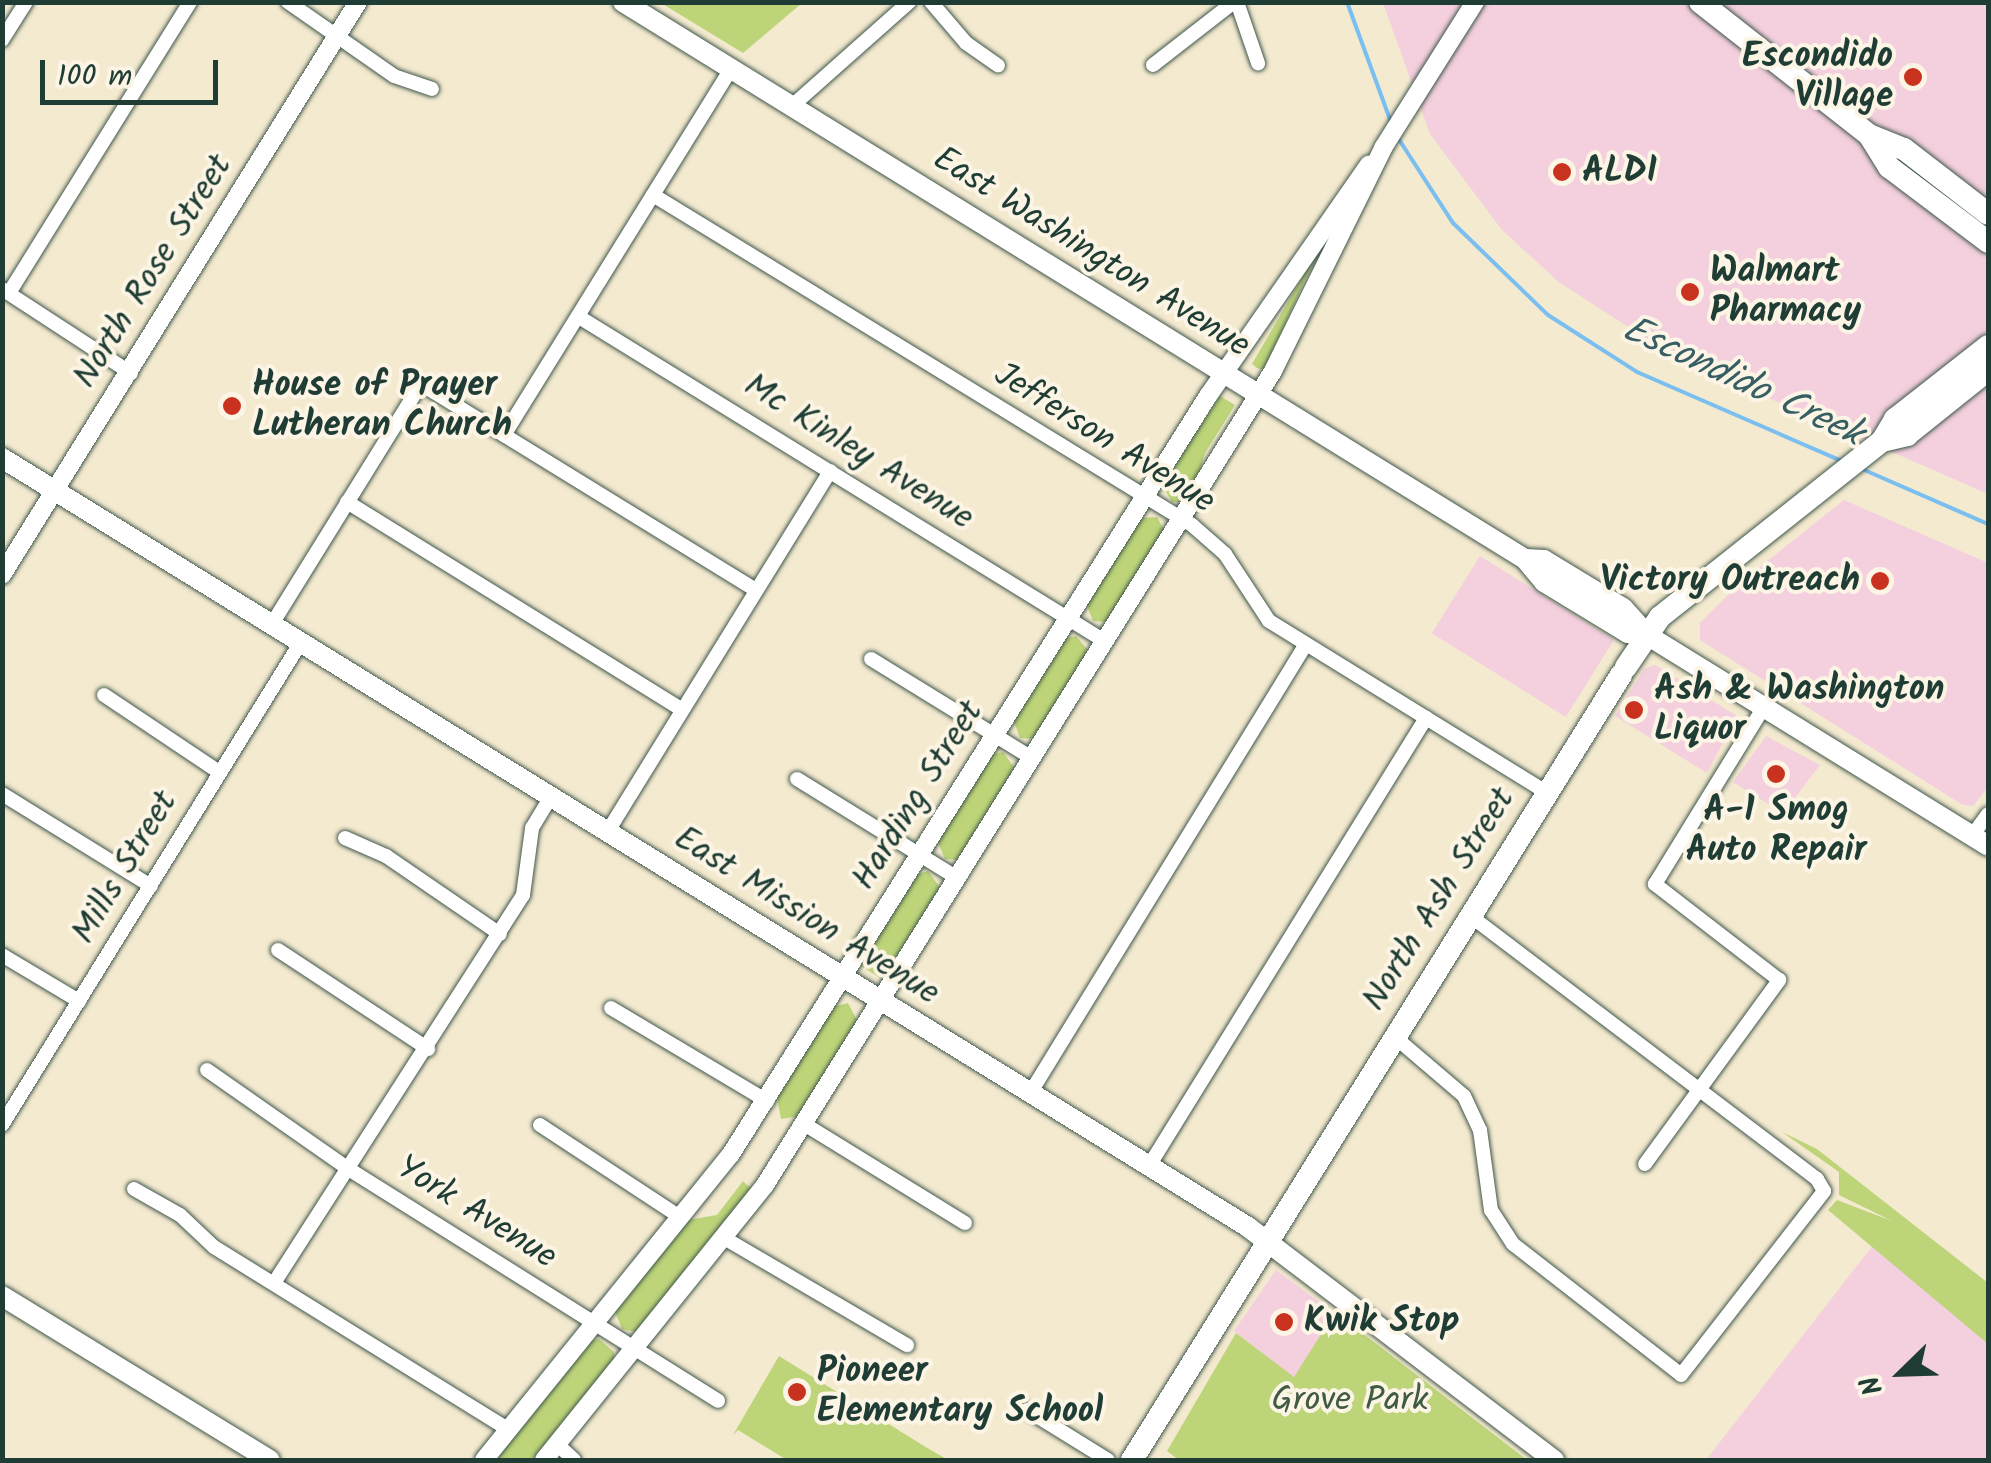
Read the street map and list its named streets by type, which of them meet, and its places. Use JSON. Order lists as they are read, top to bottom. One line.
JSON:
{"streets":{"main road":["East Washington Avenue","North Ash Street","East Mission Avenue"],"street":["North Rose Street","Jefferson Avenue","Mc Kinley Avenue","Harding Street","Mills Street","York Avenue"]},"crossings":[["East Washington Avenue","Harding Street"],["East Washington Avenue","North Ash Street"],["North Rose Street","East Mission Avenue"],["Jefferson Avenue","Harding Street"],["Jefferson Avenue","North Ash Street"],["Mc Kinley Avenue","Harding Street"],["Harding Street","East Mission Avenue"],["Harding Street","York Avenue"],["Mills Street","East Mission Avenue"],["North Ash Street","East Mission Avenue"]],"water":["Escondido Creek"],"parks":["Grove Park"],"places":["Escondido Village","ALDI","Walmart Pharmacy","House of Prayer Lutheran Church","Victory Outreach","Ash & Washington Liquor","A-1 Smog Auto Repair","Kwik Stop","Pioneer Elementary School"],"scale_bar":"100 m","north":"bottom left"}
